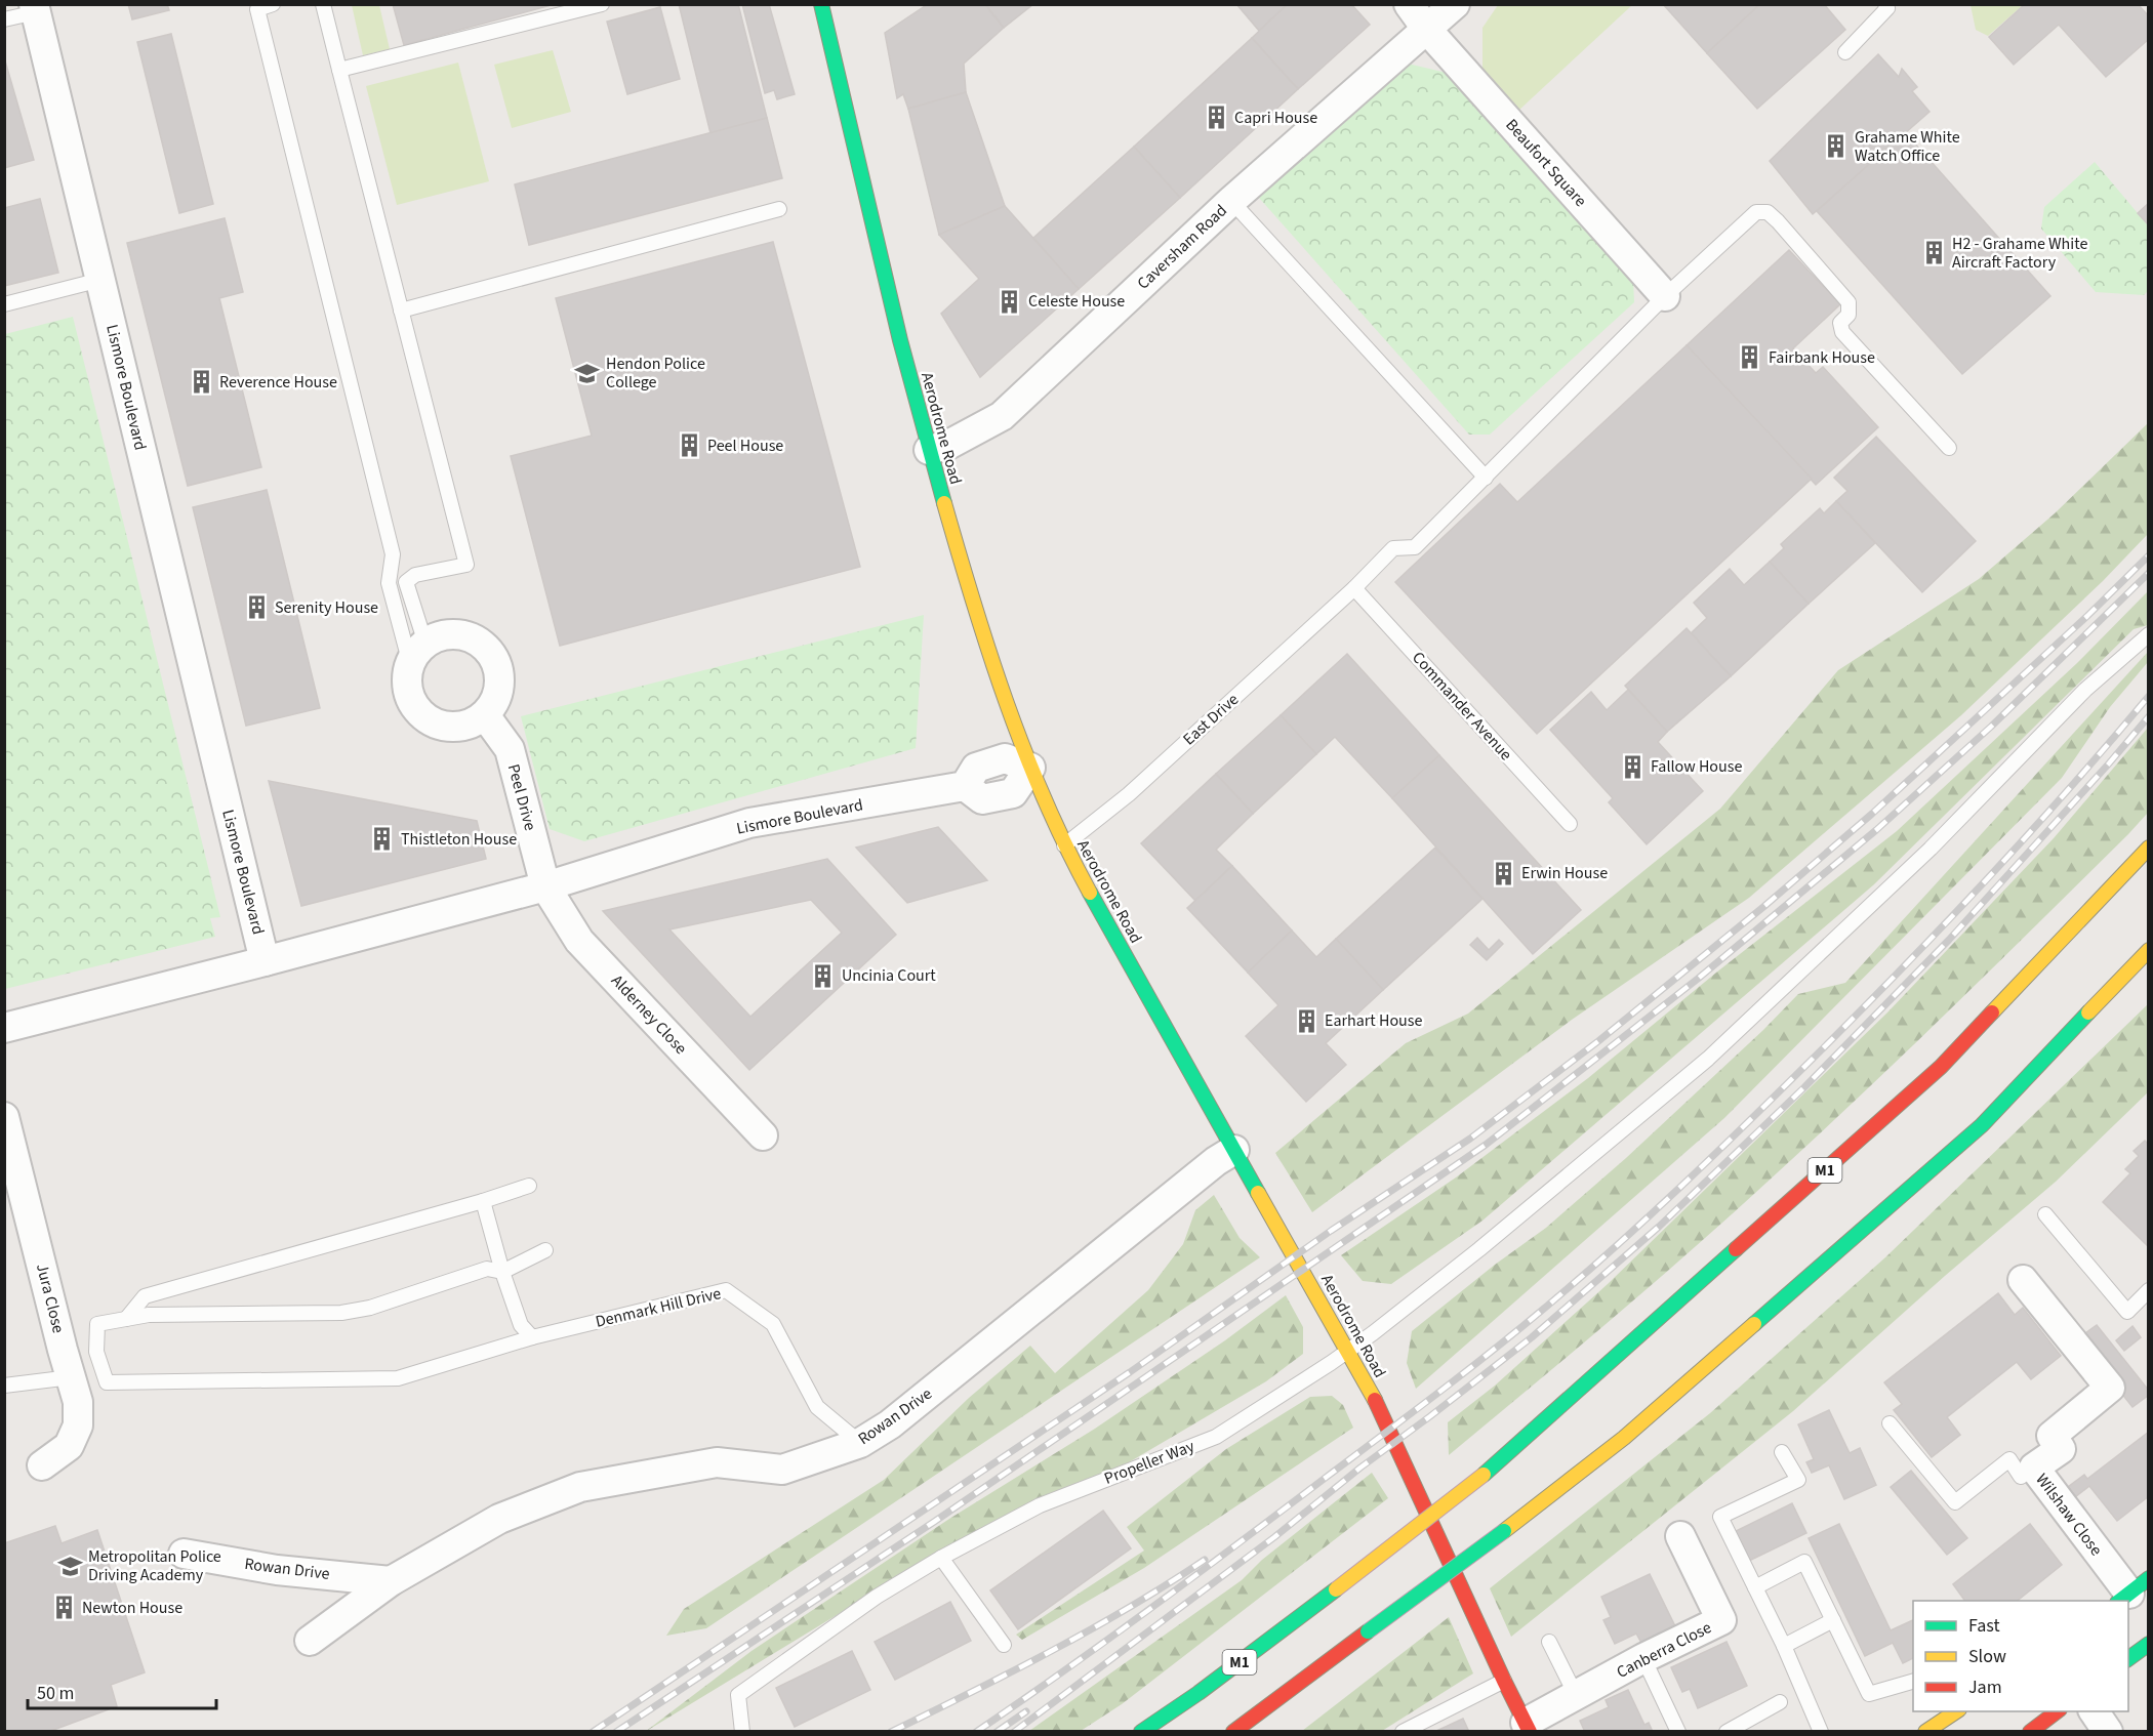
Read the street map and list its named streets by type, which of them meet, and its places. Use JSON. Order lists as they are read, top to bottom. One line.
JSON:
{"streets":{"main road":["Aerodrome Road","M1"],"street":["Beaufort Square","Caversham Road","Lismore Boulevard","Peel Drive","Alderney Close","Jura Close","Rowan Drive","Wilshaw Close","Canberra Close"],"lane":["Commander Avenue","East Drive","Denmark Hill Drive","Propeller Way"]},"crossings":[["Beaufort Square","Caversham Road"],["Beaufort Square","East Drive"],["Caversham Road","Aerodrome Road"],["Lismore Boulevard","Aerodrome Road"],["Lismore Boulevard","Peel Drive"],["Lismore Boulevard","Alderney Close"],["Aerodrome Road","East Drive"],["Aerodrome Road","Rowan Drive"],["Aerodrome Road","Propeller Way"],["Aerodrome Road","Canberra Close"],["Commander Avenue","East Drive"],["Peel Drive","Alderney Close"],["Denmark Hill Drive","Rowan Drive"]],"places":{"building":["Capri House","Grahame White Watch Office","H2 - Grahame White Aircraft Factory","Celeste House","Fairbank House","Reverence House","Peel House","Serenity House","Fallow House","Thistleton House","Erwin House","Uncinia Court","Earhart House","Newton House"],"school or university":["Hendon Police College","Metropolitan Police Driving Academy"]},"legend":["Fast","Slow","Jam"],"scale_bar":"50 m"}
